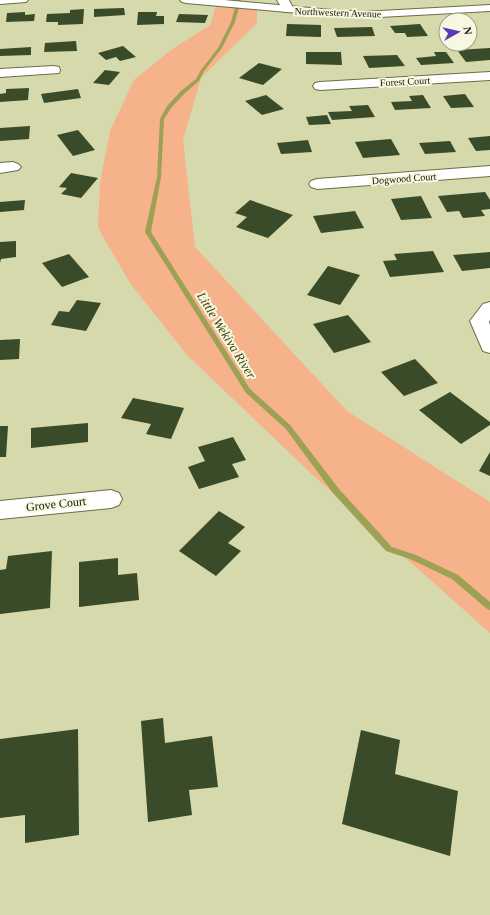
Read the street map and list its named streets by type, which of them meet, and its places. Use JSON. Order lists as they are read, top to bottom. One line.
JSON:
{"streets":{"street":["Northwestern Avenue","Forest Court","Dogwood Court","Grove Court"]},"water":["Little Wekiva River"],"north":"right"}
